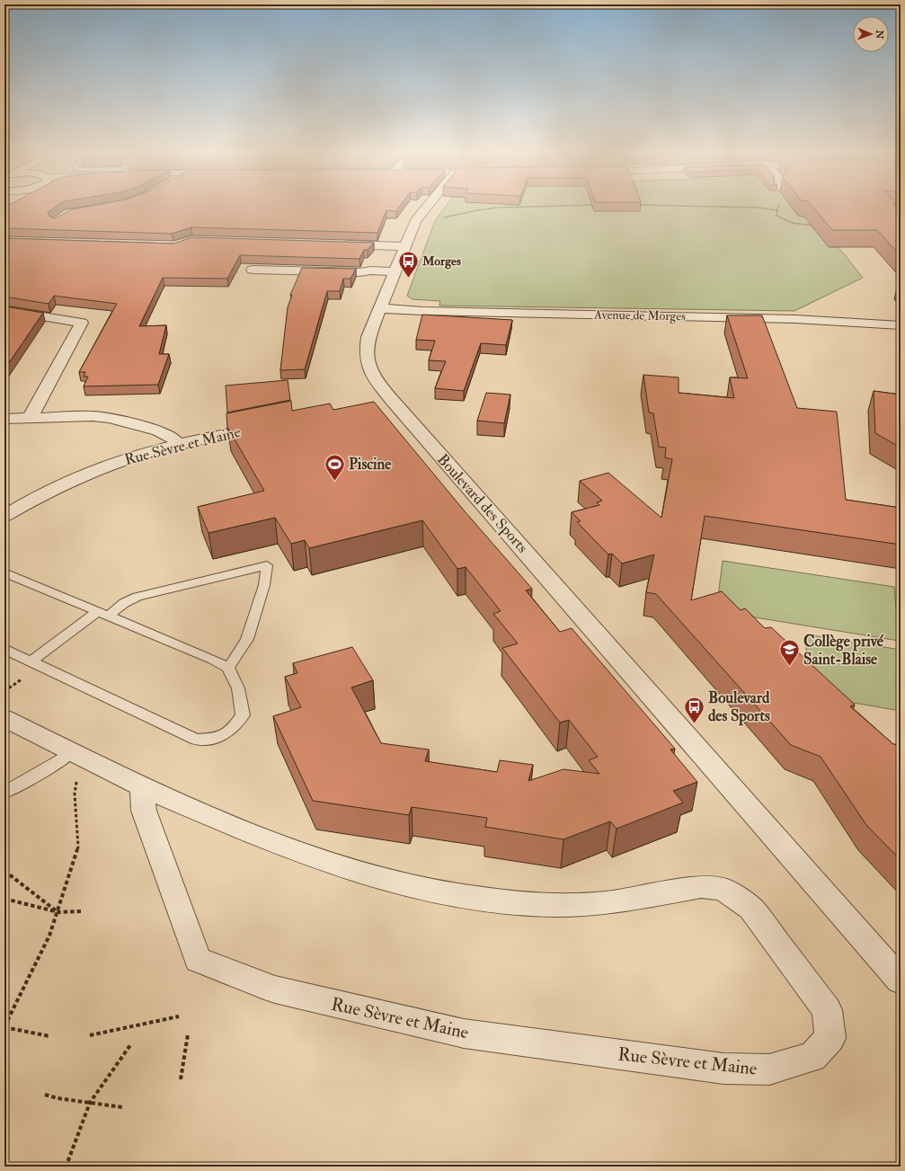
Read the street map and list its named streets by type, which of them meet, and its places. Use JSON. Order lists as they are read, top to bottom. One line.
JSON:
{"streets":{"street":["Avenue de Morges","Rue Sèvre et Maine","Boulevard des Sports"]},"crossings":[["Avenue de Morges","Boulevard des Sports"]],"places":{"bus stop":["Morges","Boulevard des Sports"],"sports":["Piscine"],"school or university":["Collège privé Saint-Blaise"]},"north":"right"}
